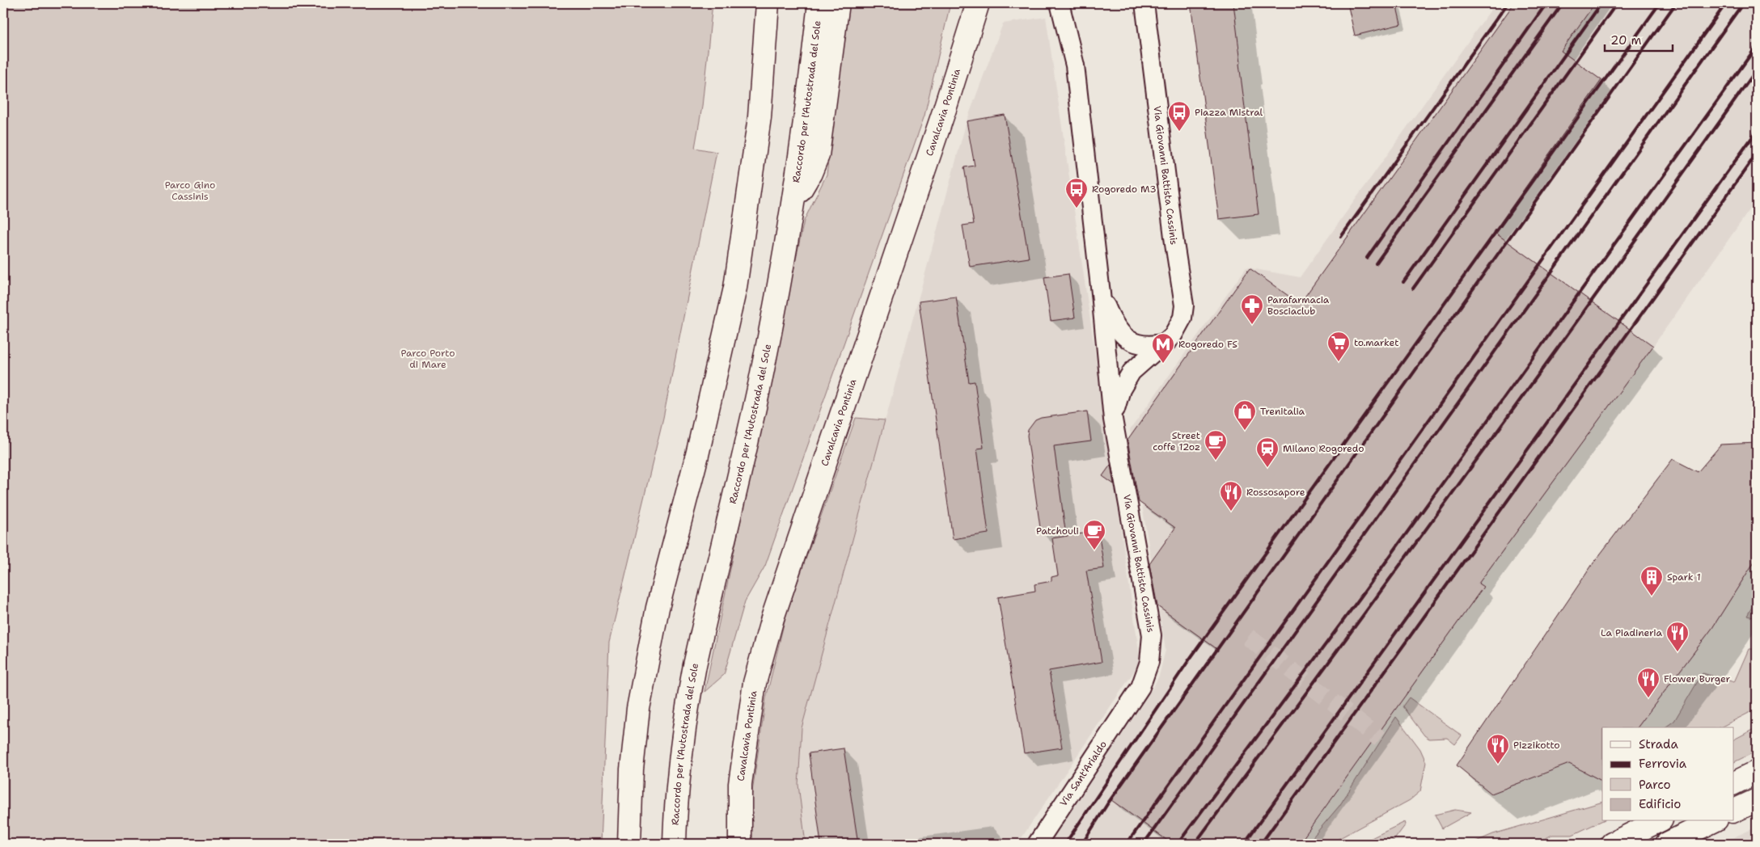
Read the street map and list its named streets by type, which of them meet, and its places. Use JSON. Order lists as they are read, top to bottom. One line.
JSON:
{"streets":{"main road":["Raccordo per l'Autostrada del Sole","Cavalcavia Pontinia"],"street":["Via Giovanni Battista Cassinis","Via Sant'Arialdo"]},"crossings":[["Via Giovanni Battista Cassinis","Via Sant'Arialdo"]],"parks":["Parco Gino Cassinis","Parco Porto di Mare"],"places":{"bus stop":["Piazza Mistral","Rogoredo M3"],"pharmacy":["Parafarmacia Bosciaclub"],"supermarket":["to.market"],"metro station":["Rogoredo FS"],"shop":["Trenitalia"],"cafe":["Street coffe 12oz","Patchouli"],"station":["Milano Rogoredo"],"restaurant":["Rossosapore","La Piadineria","Flower Burger","Pizzikotto"],"building":["Spark 1"]},"legend":["Strada","Ferrovia","Parco","Edificio"],"scale_bar":"20 m"}
